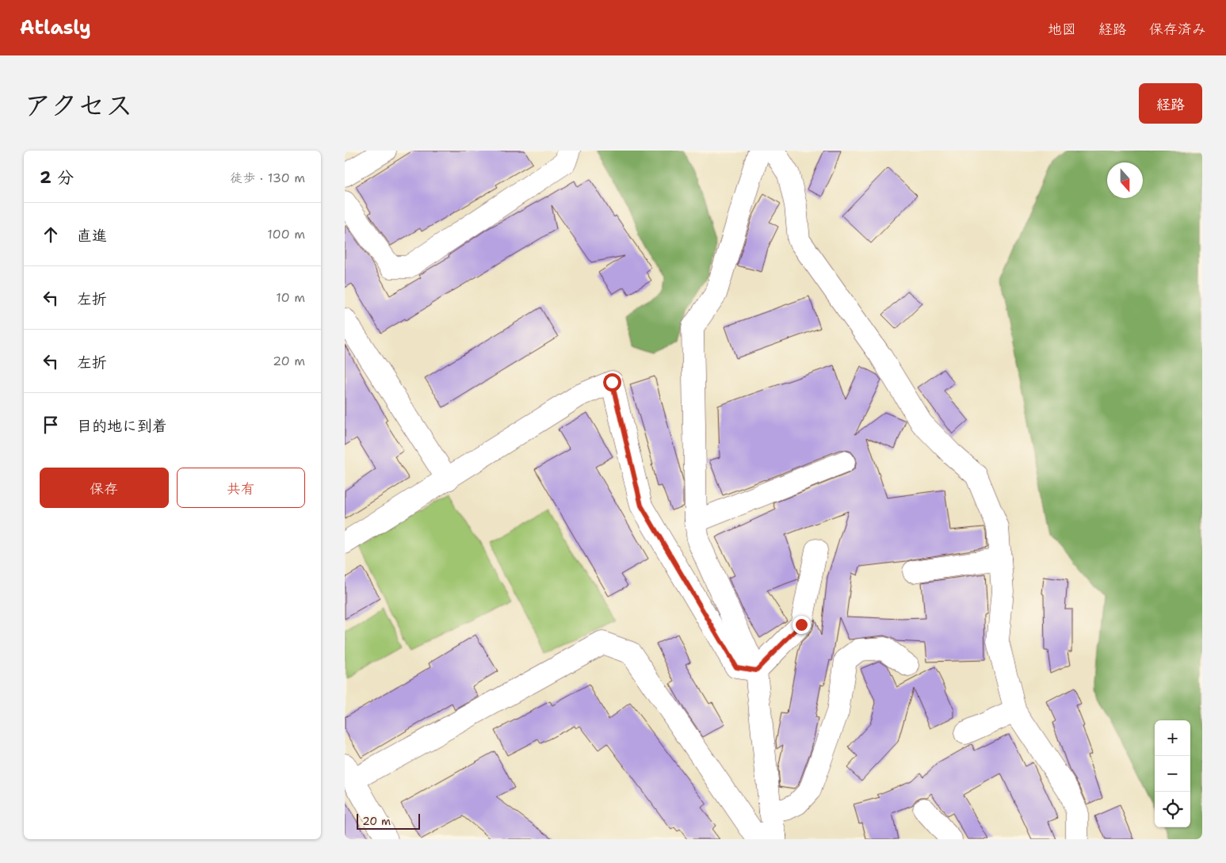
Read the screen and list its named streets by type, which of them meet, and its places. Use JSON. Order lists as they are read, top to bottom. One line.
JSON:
{"scale_bar":"20 m","north":"bottom","page":{"header":"Atlasly","nav":["地図","経路","保存済み"],"title":"アクセス","buttons":["経路",["保存","共有"]],"heading":["2 分","徒歩 · 130 m"],"list":[["直進","100 m"],["左折","10 m"],["左折","20 m"],"目的地に到着"],"map_buttons":["+","−"],"scale":"20 m"}}
